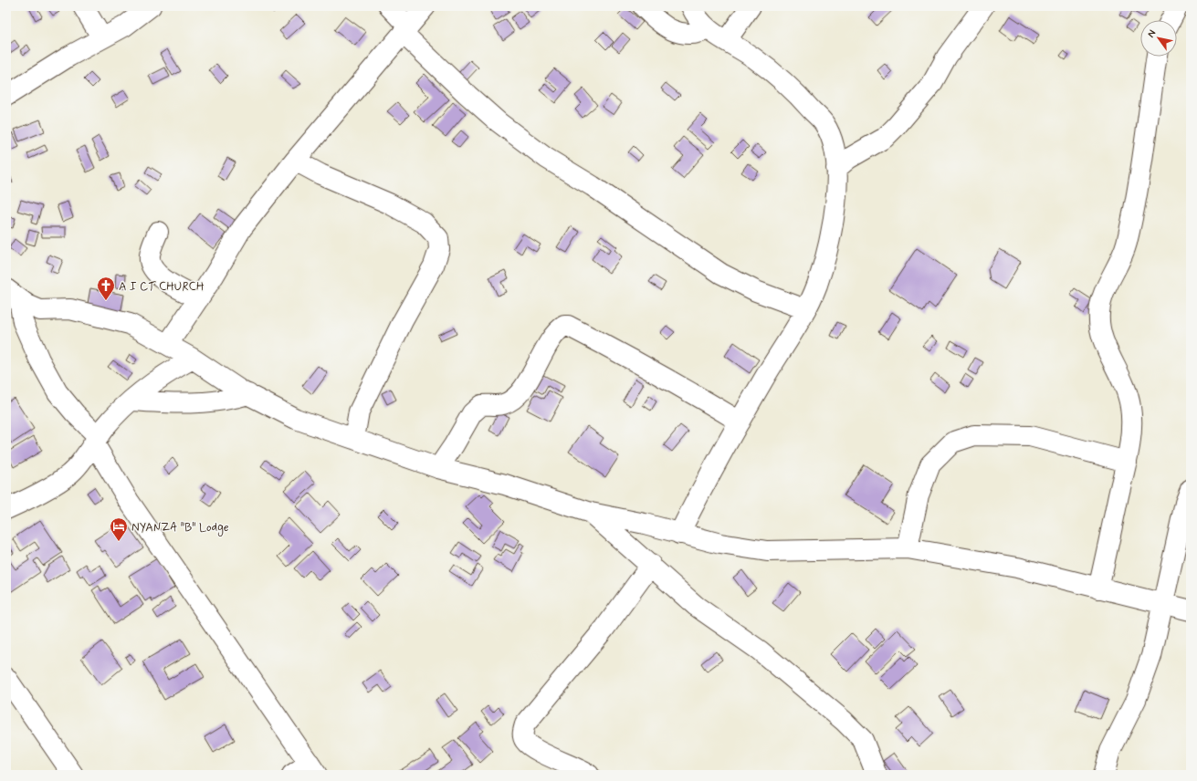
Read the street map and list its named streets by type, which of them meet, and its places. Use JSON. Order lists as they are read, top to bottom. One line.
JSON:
{"places":{"church":["A I CT CHURCH"],"hotel":["NYANZA \"B\" Lodge"]},"north":"top left"}
